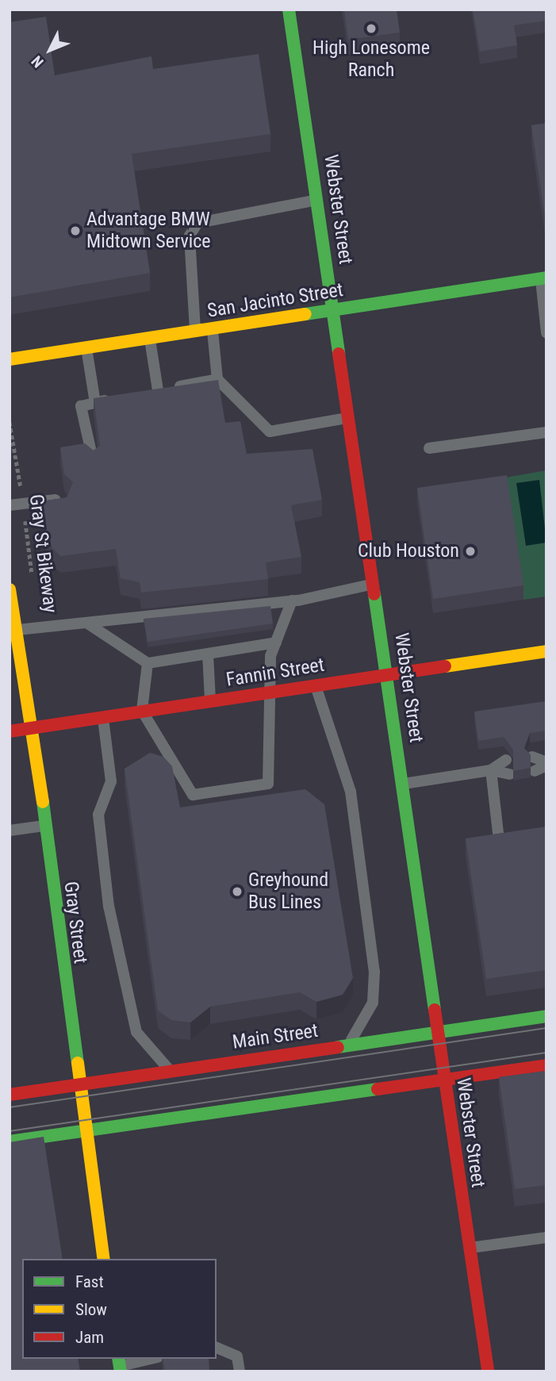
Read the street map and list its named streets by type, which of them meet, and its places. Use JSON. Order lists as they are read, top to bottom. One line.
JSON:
{"streets":{"main road":["Webster Street","San Jacinto Street","Fannin Street","Gray Street","Main Street"],"path":["Gray St Bikeway"]},"crossings":[["Webster Street","San Jacinto Street"],["Webster Street","Fannin Street"],["Webster Street","Main Street"],["Fannin Street","Gray Street"],["Gray Street","Main Street"]],"places":["High Lonesome Ranch","Advantage BMW Midtown Service","Club Houston","Greyhound Bus Lines"],"legend":["Fast","Slow","Jam"],"north":"bottom left"}
